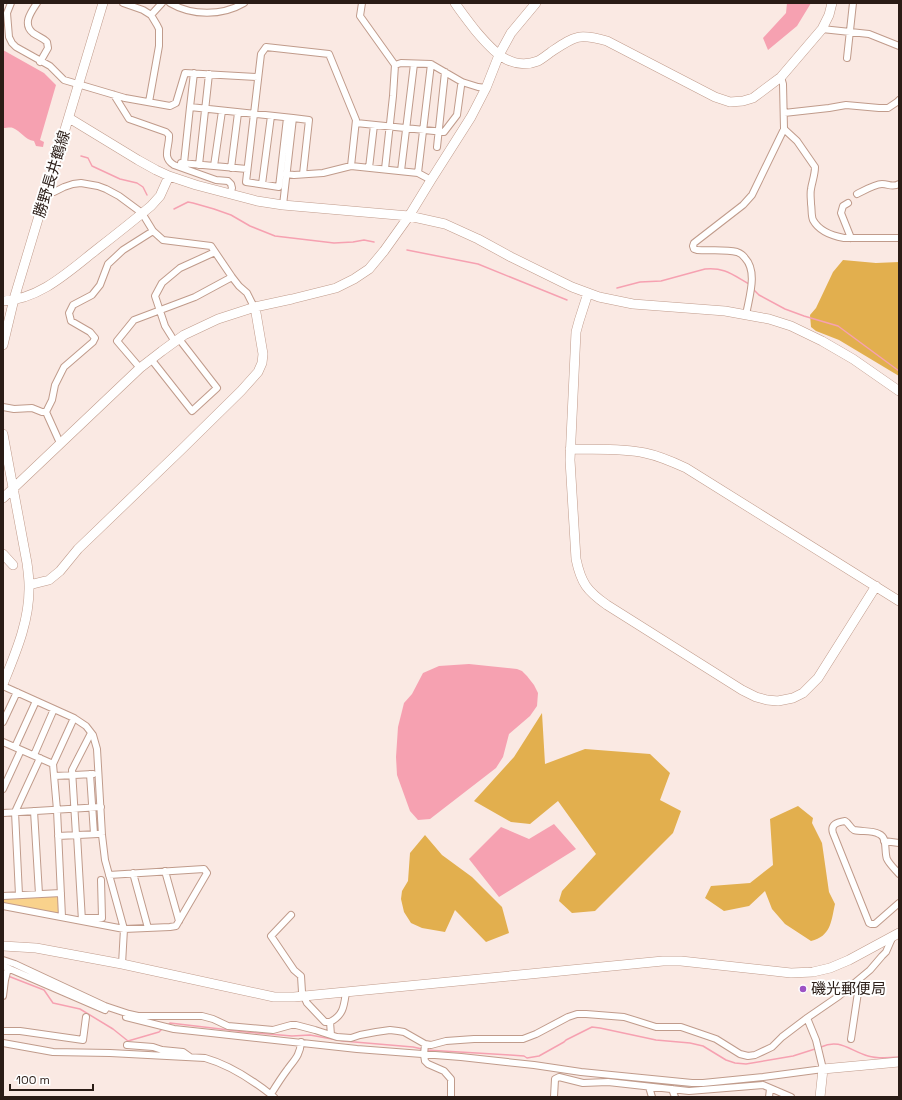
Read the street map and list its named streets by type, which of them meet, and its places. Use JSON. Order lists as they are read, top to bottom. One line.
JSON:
{"streets":{"street":["勝野長井鶴線"]},"places":["磯光郵便局"],"scale_bar":"100 m"}
